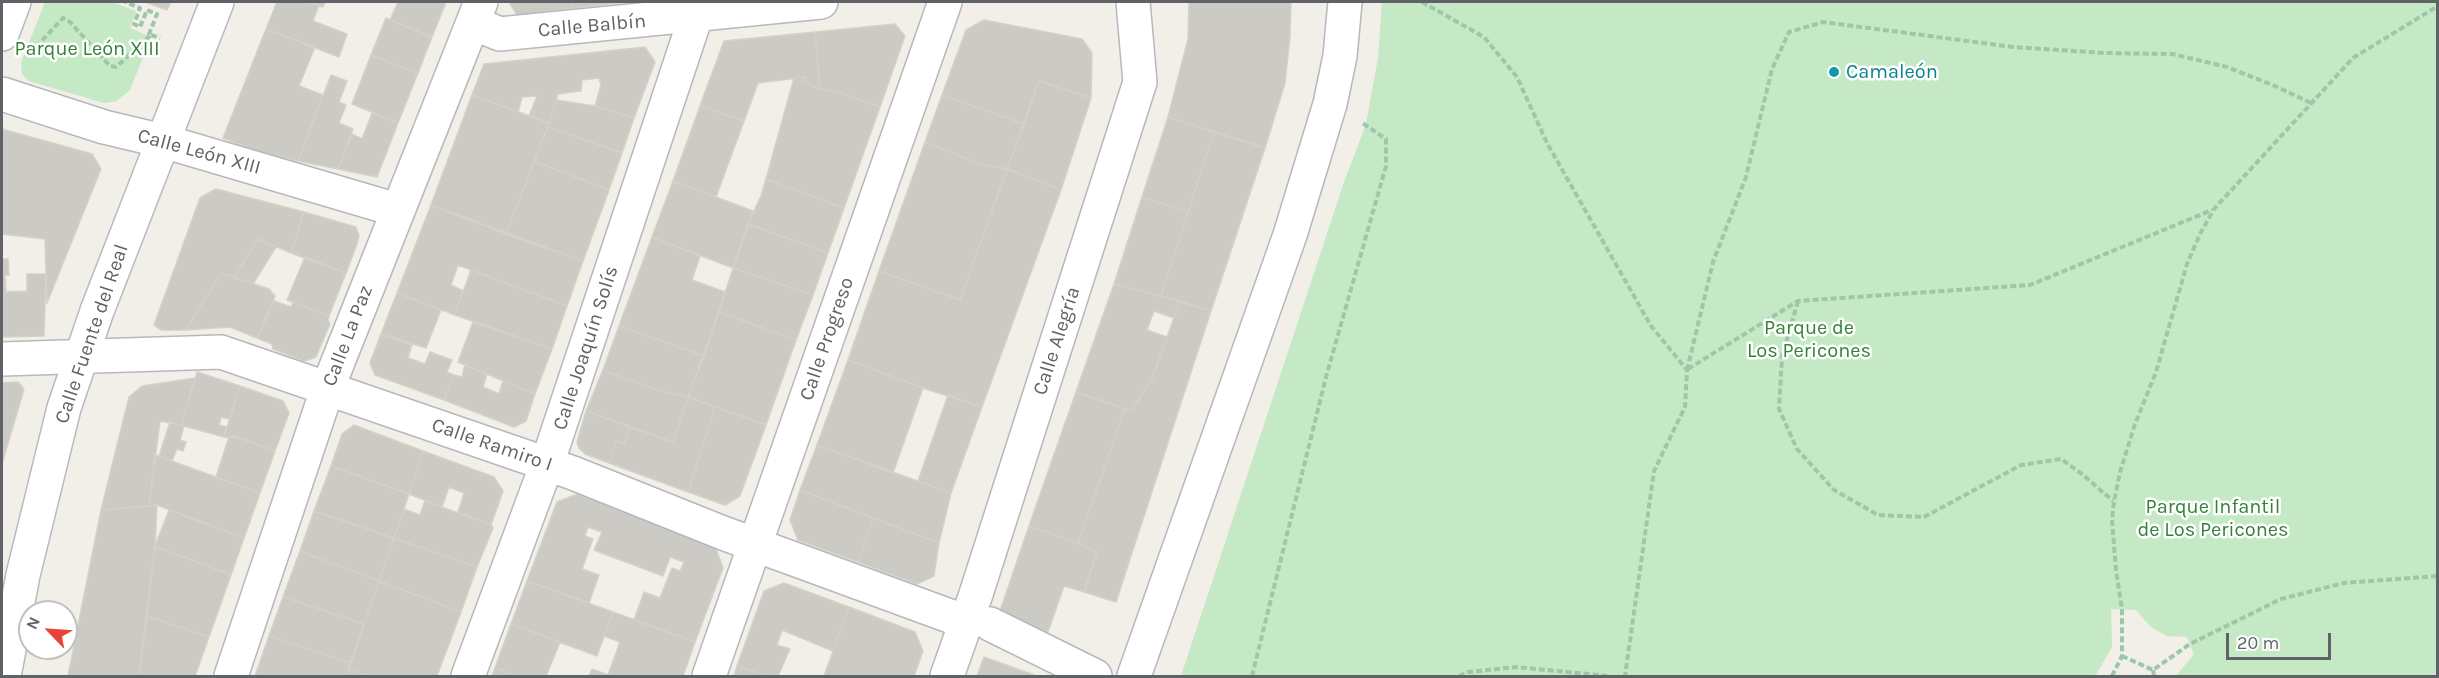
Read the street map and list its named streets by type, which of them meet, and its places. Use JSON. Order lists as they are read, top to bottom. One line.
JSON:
{"streets":{"street":["Calle Balbín","Calle León XIII","Calle Fuente del Real","Calle La Paz","Calle Progreso","Calle Alegría","Calle Joaquín Solís","Calle Ramiro I"]},"crossings":[["Calle Balbín","Calle La Paz"],["Calle Balbín","Calle Joaquín Solís"],["Calle León XIII","Calle Fuente del Real"],["Calle León XIII","Calle La Paz"],["Calle Fuente del Real","Calle Ramiro I"],["Calle La Paz","Calle Ramiro I"],["Calle Progreso","Calle Ramiro I"],["Calle Alegría","Calle Ramiro I"],["Calle Joaquín Solís","Calle Ramiro I"]],"parks":["Parque León XIII","Parque de Los Pericones","Parque Infantil de Los Pericones"],"places":["Camaleón"],"scale_bar":"20 m","north":"top left"}
